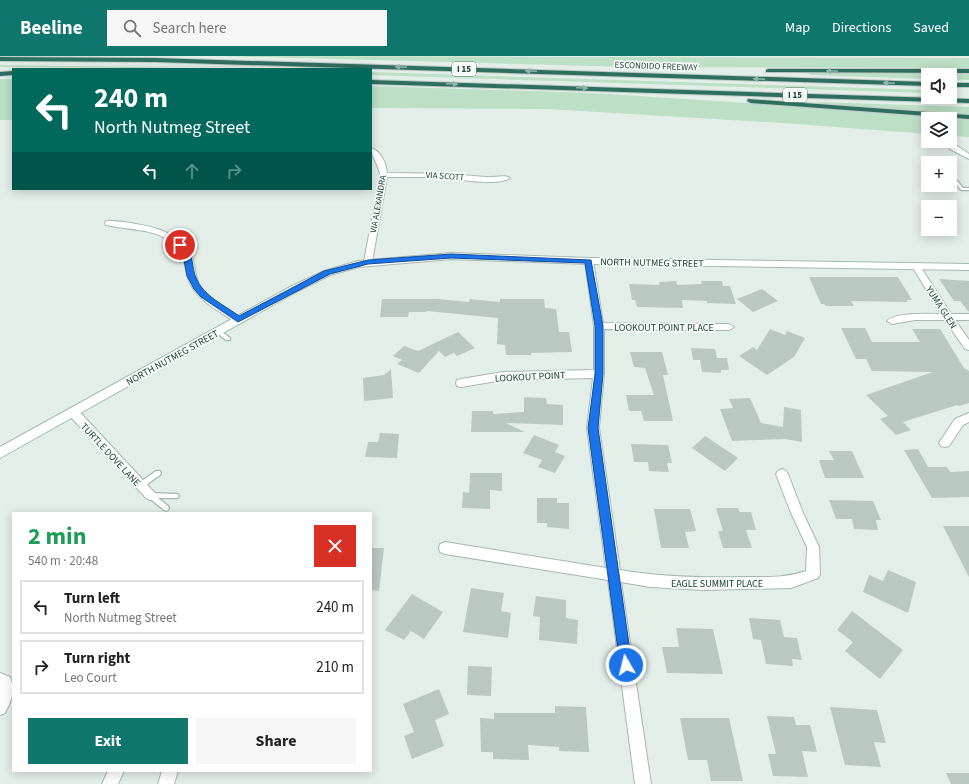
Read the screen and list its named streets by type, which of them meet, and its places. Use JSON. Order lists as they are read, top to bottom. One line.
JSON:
{"streets":{"highway":["ESCONDIDO FREEWAY","I 15"],"street":["VIA SCOTT","VIA ALEXANDRA","NORTH NUTMEG STREET","YUMA GLEN","LOOKOUT POINT PLACE","LOOKOUT POINT","TURTLE DOVE LANE","EAGLE SUMMIT PLACE"]},"crossings":[["VIA SCOTT","VIA ALEXANDRA"],["VIA ALEXANDRA","NORTH NUTMEG STREET"],["NORTH NUTMEG STREET","YUMA GLEN"],["NORTH NUTMEG STREET","TURTLE DOVE LANE"]],"page":{"header":"Beeline","search":"Search here","nav":["Map","Directions","Saved"],"map_buttons":["+","−"],"turn":["240 m","North Nutmeg Street"],"heading":["2 min","540 m · 20:48"],"list":[{"name":"Turn left","note":"North Nutmeg Street","value":"240 m"},{"name":"Turn right","note":"Leo Court","value":"210 m"}],"buttons":["Exit","Share"]}}
